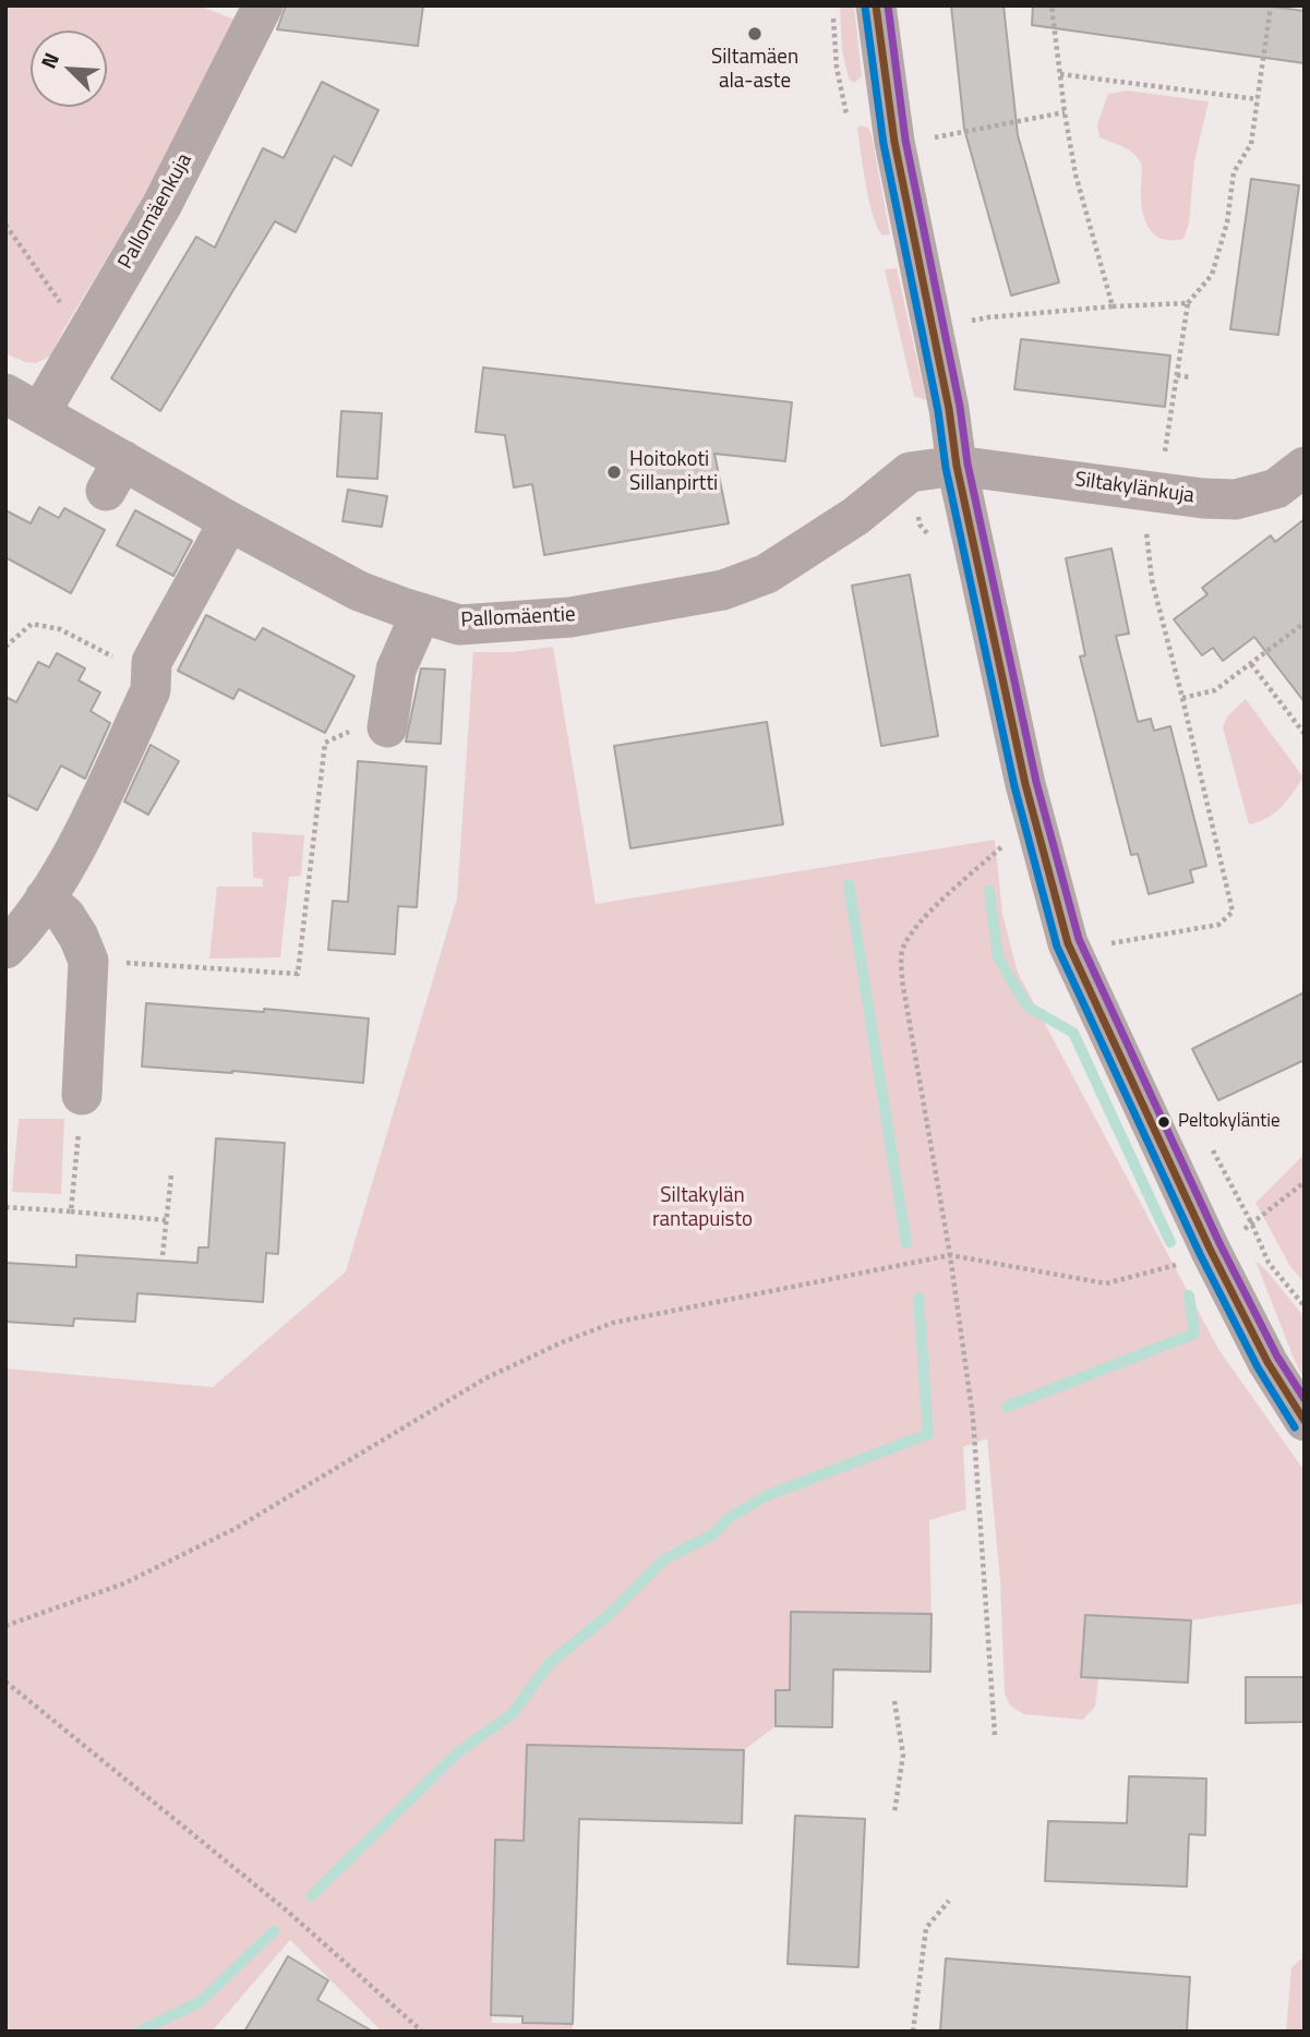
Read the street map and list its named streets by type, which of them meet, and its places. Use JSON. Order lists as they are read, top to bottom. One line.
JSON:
{"streets":{"street":["Pallomäenkuja","Siltakylänkuja","Pallomäentie"]},"crossings":[["Pallomäenkuja","Pallomäentie"],["Siltakylänkuja","Pallomäentie"]],"parks":["Siltakylän rantapuisto"],"places":["Siltamäen ala-aste","Hoitokoti Sillanpirtti","Peltokyläntie"],"north":"top left"}
